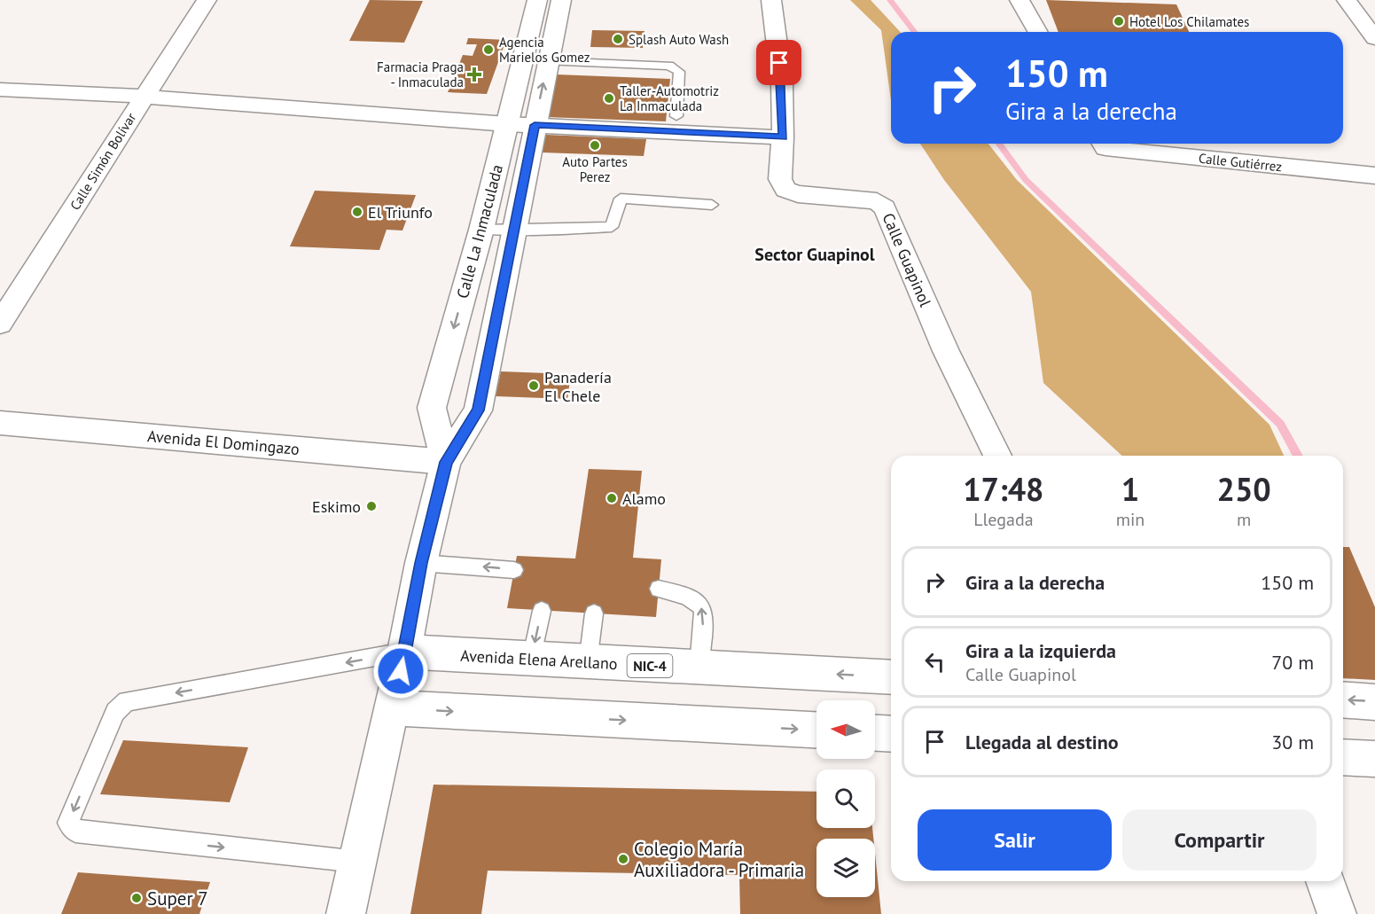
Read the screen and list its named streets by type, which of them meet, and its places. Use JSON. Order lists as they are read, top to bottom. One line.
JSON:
{"streets":{"main road":["Calle Simón Bolívar","Calle Gutiérrez","Calle La Inmaculada","Calle Guapinol","Avenida El Domingazo","Avenida Elena Arellano","NIC-4"]},"crossings":[["Calle La Inmaculada","Avenida El Domingazo"],["Calle La Inmaculada","Avenida Elena Arellano"]],"districts":["Sector Guapinol"],"places":{"other":["Hotel Los Chilamates","Splash Auto Wash","Agencia Marielos Gomez","Taller-Automotriz La Inmaculada","Auto Partes Perez","El Triunfo","Panadería El Chele","Alamo","Eskimo","Colegio María Auxiliadora - Primaria","Super 7"],"health":["Farmacia Praga - Inmaculada"]},"north":"left","page":{"turn":["150 m","Gira a la derecha"],"eta":["17:48","Llegada","1","min","250","m"],"list":[{"name":"Gira a la derecha","value":"150 m"},{"name":"Gira a la izquierda","note":"Calle Guapinol","value":"70 m"},{"name":"Llegada al destino","value":"30 m"}],"buttons":["Salir","Compartir"]}}
